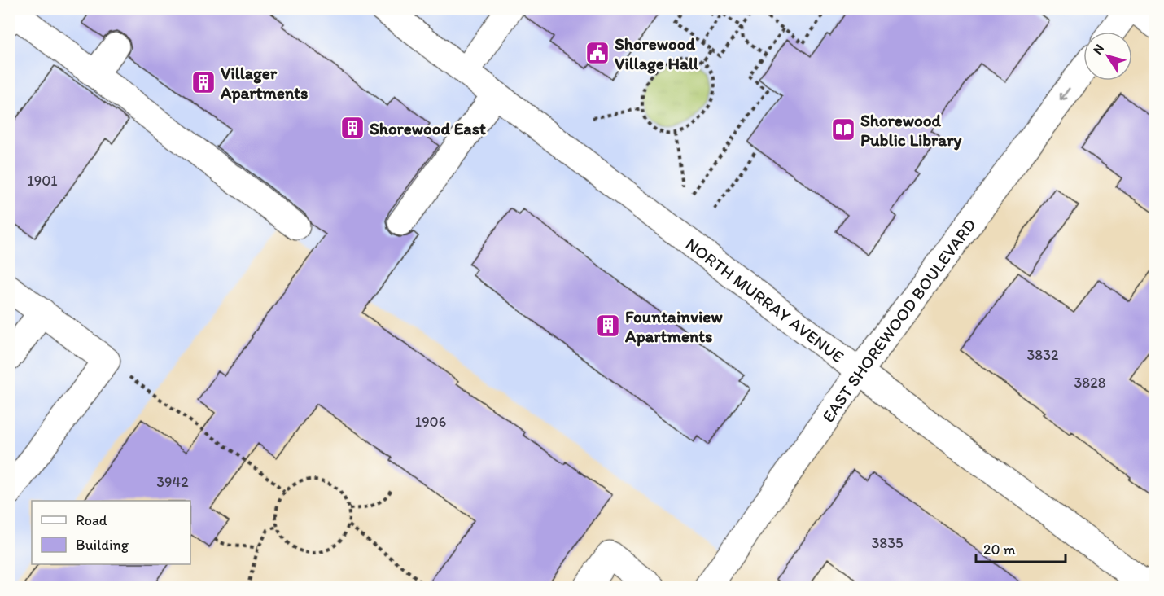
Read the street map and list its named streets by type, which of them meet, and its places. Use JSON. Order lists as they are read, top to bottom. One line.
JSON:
{"streets":{"street":["NORTH MURRAY AVENUE","EAST SHOREWOOD BOULEVARD"]},"crossings":[["NORTH MURRAY AVENUE","EAST SHOREWOOD BOULEVARD"]],"one_way":["EAST SHOREWOOD BOULEVARD"],"places":{"public building":["Shorewood Village Hall"],"building":["Villager Apartments","Shorewood East","Fountainview Apartments"],"library":["Shorewood Public Library"]},"house_numbers":["1901","3832","3828","1906","3942","3835"],"legend":["Road","Building"],"scale_bar":"20 m","north":"top left"}
